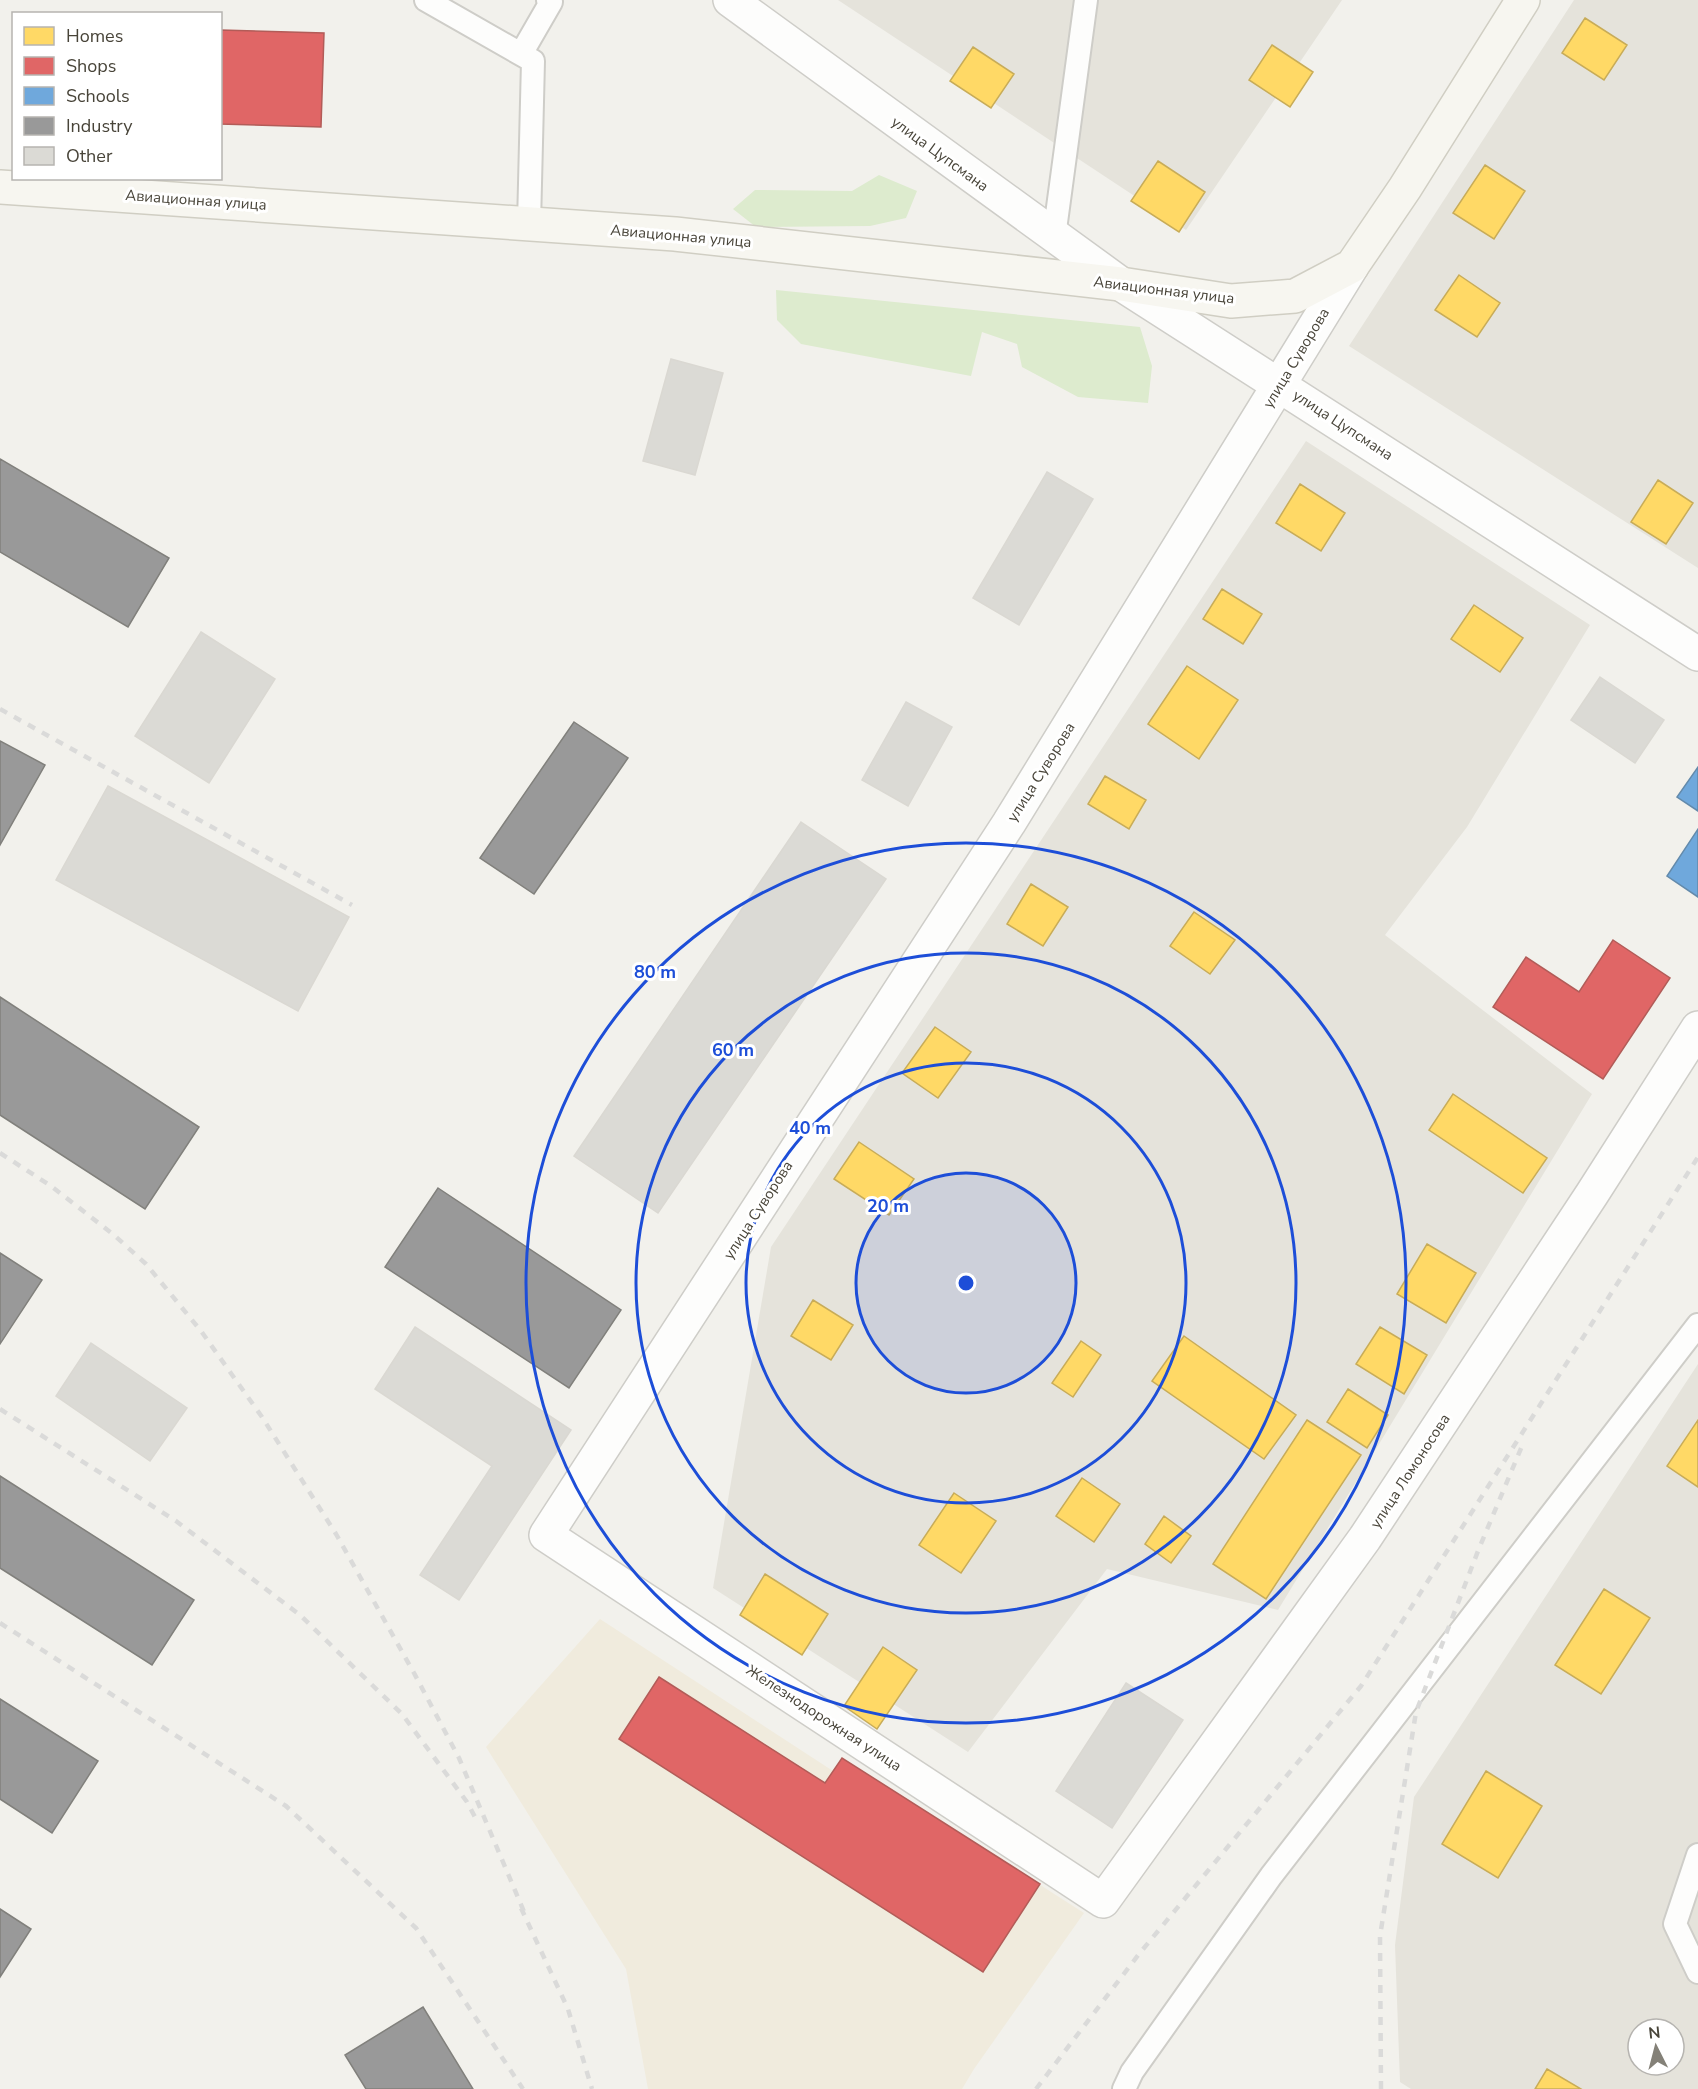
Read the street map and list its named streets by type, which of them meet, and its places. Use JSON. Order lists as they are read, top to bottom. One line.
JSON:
{"streets":{"main road":["Авиационная улица","улица Суворова"],"street":["улица Цупсмана","улица Ломоносова","Железнодорожная улица"]},"crossings":[["улица Цупсмана","Авиационная улица"],["улица Цупсмана","улица Суворова"],["Авиационная улица","улица Суворова"],["улица Суворова","Железнодорожная улица"],["улица Ломоносова","Железнодорожная улица"]],"legend":["Homes","Shops","Schools","Industry","Other"],"north":"top","rings":["80 m","60 m","40 m","20 m"]}
